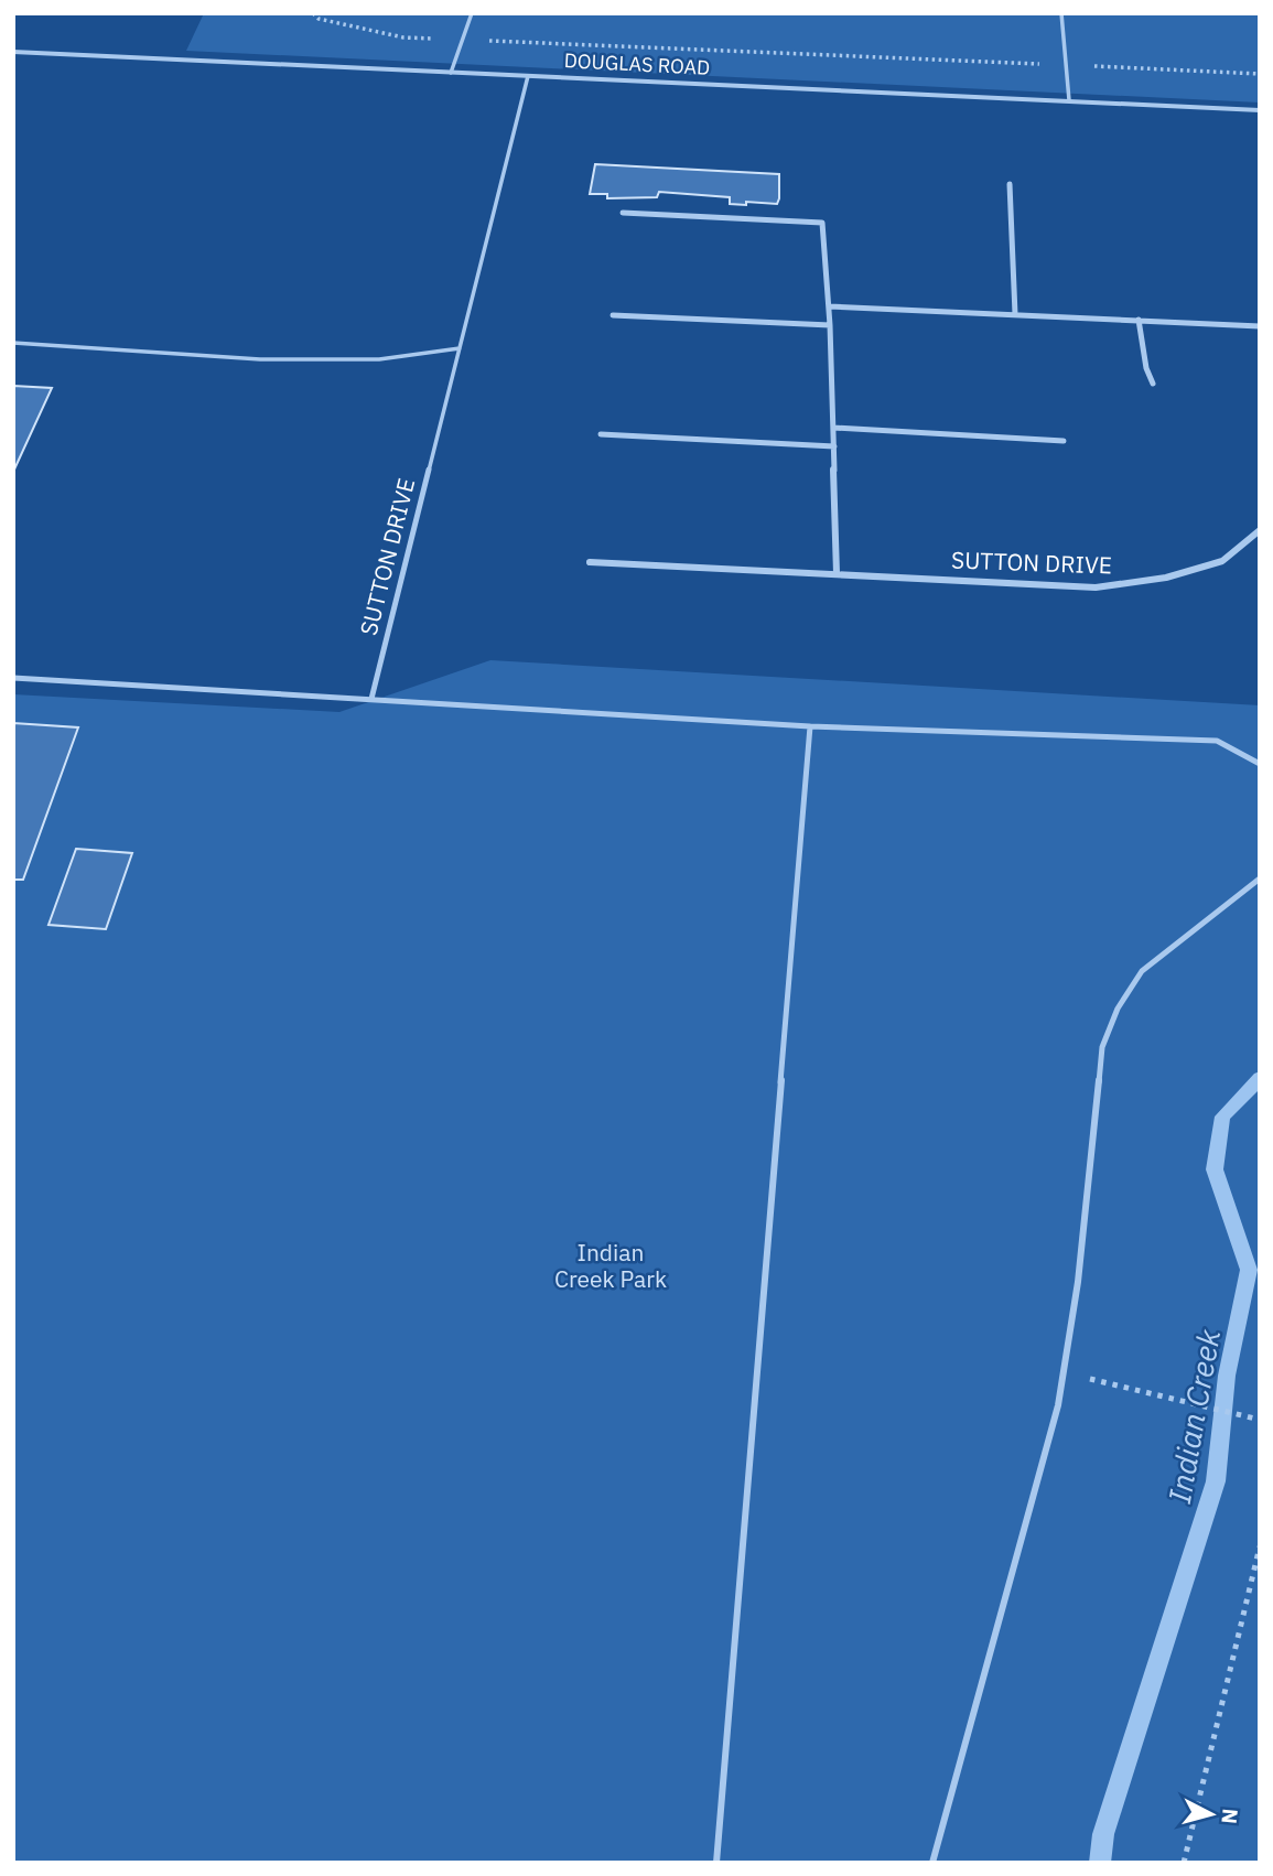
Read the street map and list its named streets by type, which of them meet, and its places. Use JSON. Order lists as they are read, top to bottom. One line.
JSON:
{"streets":{"street":["DOUGLAS ROAD","SUTTON DRIVE"]},"crossings":[["DOUGLAS ROAD","SUTTON DRIVE"]],"water":["Indian Creek"],"parks":["Indian Creek Park"],"north":"right"}
